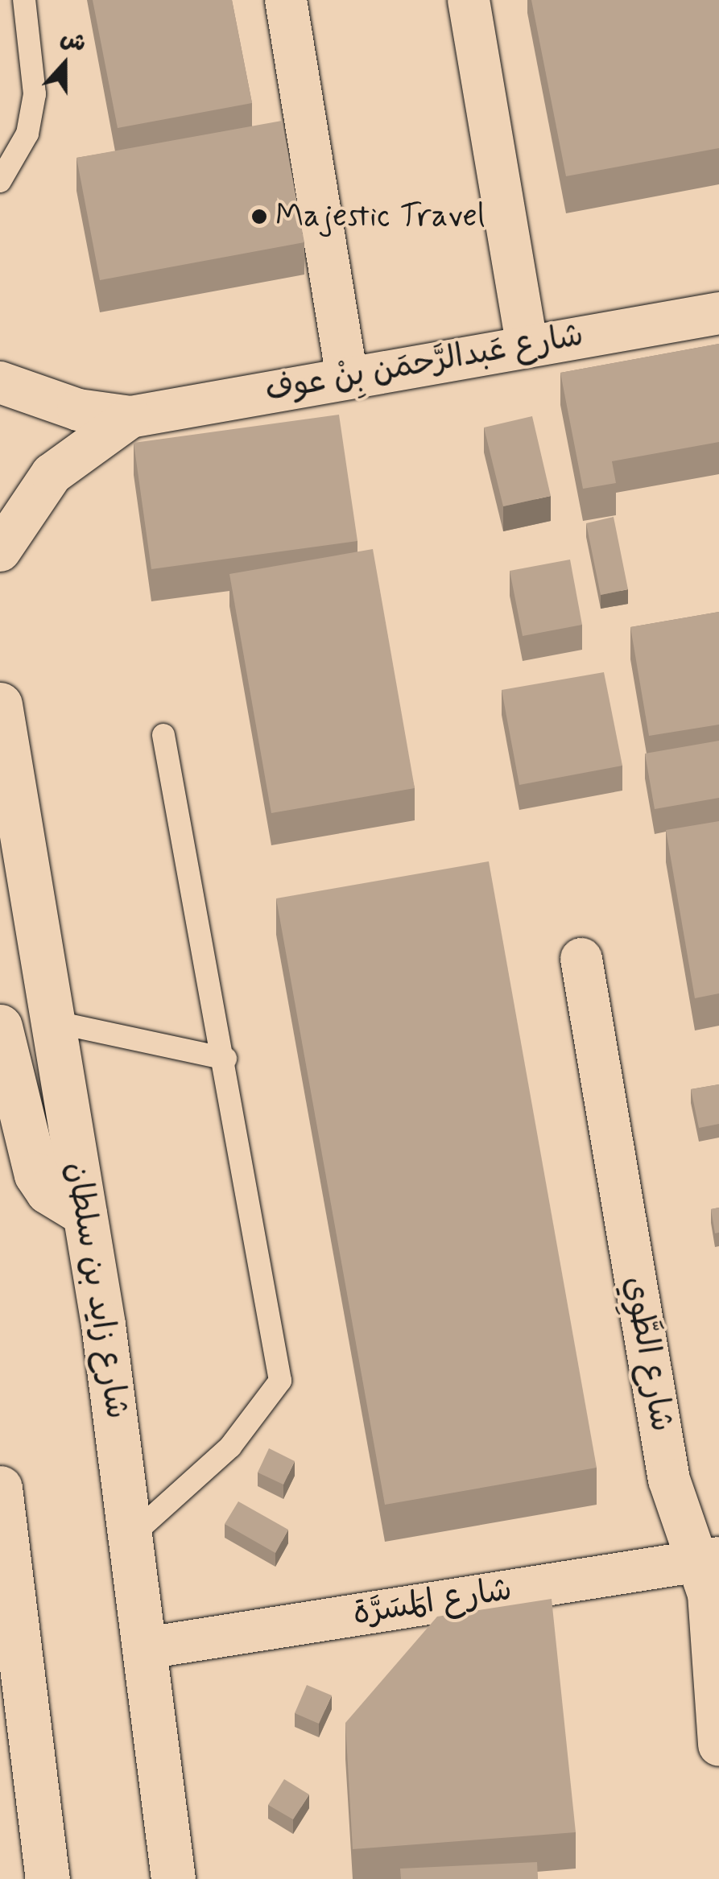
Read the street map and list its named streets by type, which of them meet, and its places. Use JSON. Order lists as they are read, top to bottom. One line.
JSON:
{"streets":{"highway":["شارع زايد بن سلطان"],"street":["شارع عَبدالرَّحمَن بِنْ عوف","شارع الطَّوِي","شارع المَسَرَّة"]},"crossings":[["شارع زايد بن سلطان","شارع المَسَرَّة"],["شارع الطَّوِي","شارع المَسَرَّة"]],"places":["Majestic Travel"],"north":"top"}
